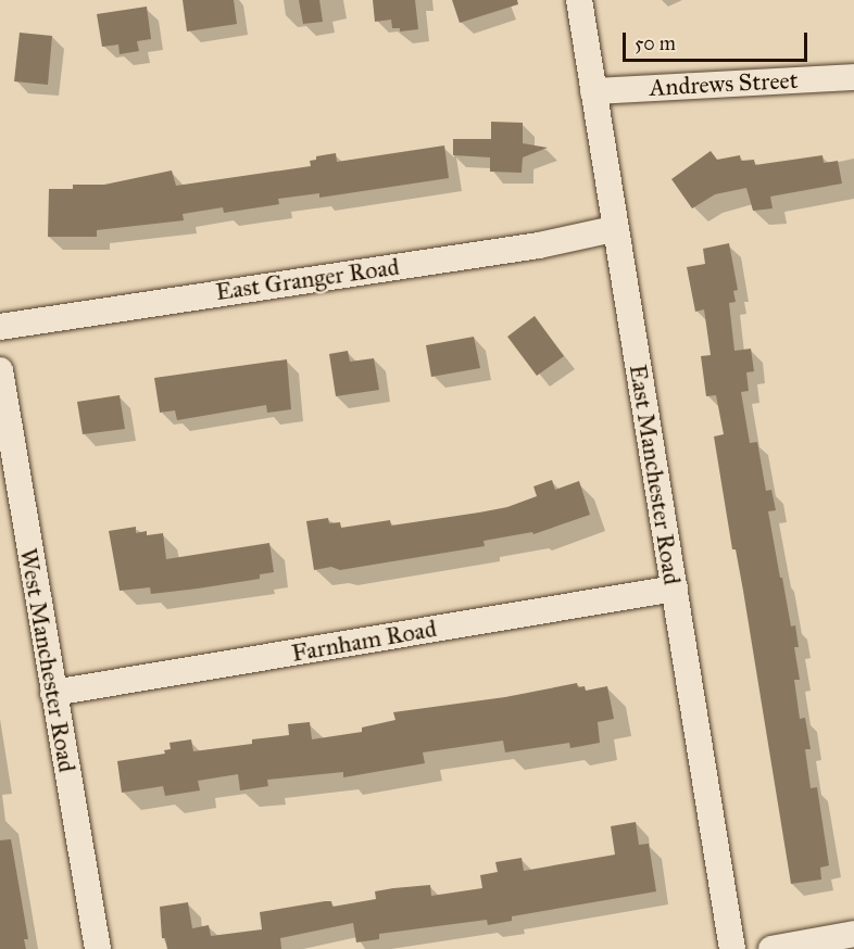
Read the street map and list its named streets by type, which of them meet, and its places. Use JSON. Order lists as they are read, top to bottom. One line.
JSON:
{"streets":{"street":["Andrews Street","East Granger Road","East Manchester Road","Farnham Road","West Manchester Road"]},"crossings":[["Andrews Street","East Manchester Road"],["East Granger Road","East Manchester Road"],["East Manchester Road","Farnham Road"],["Farnham Road","West Manchester Road"]],"scale_bar":"50 m"}
